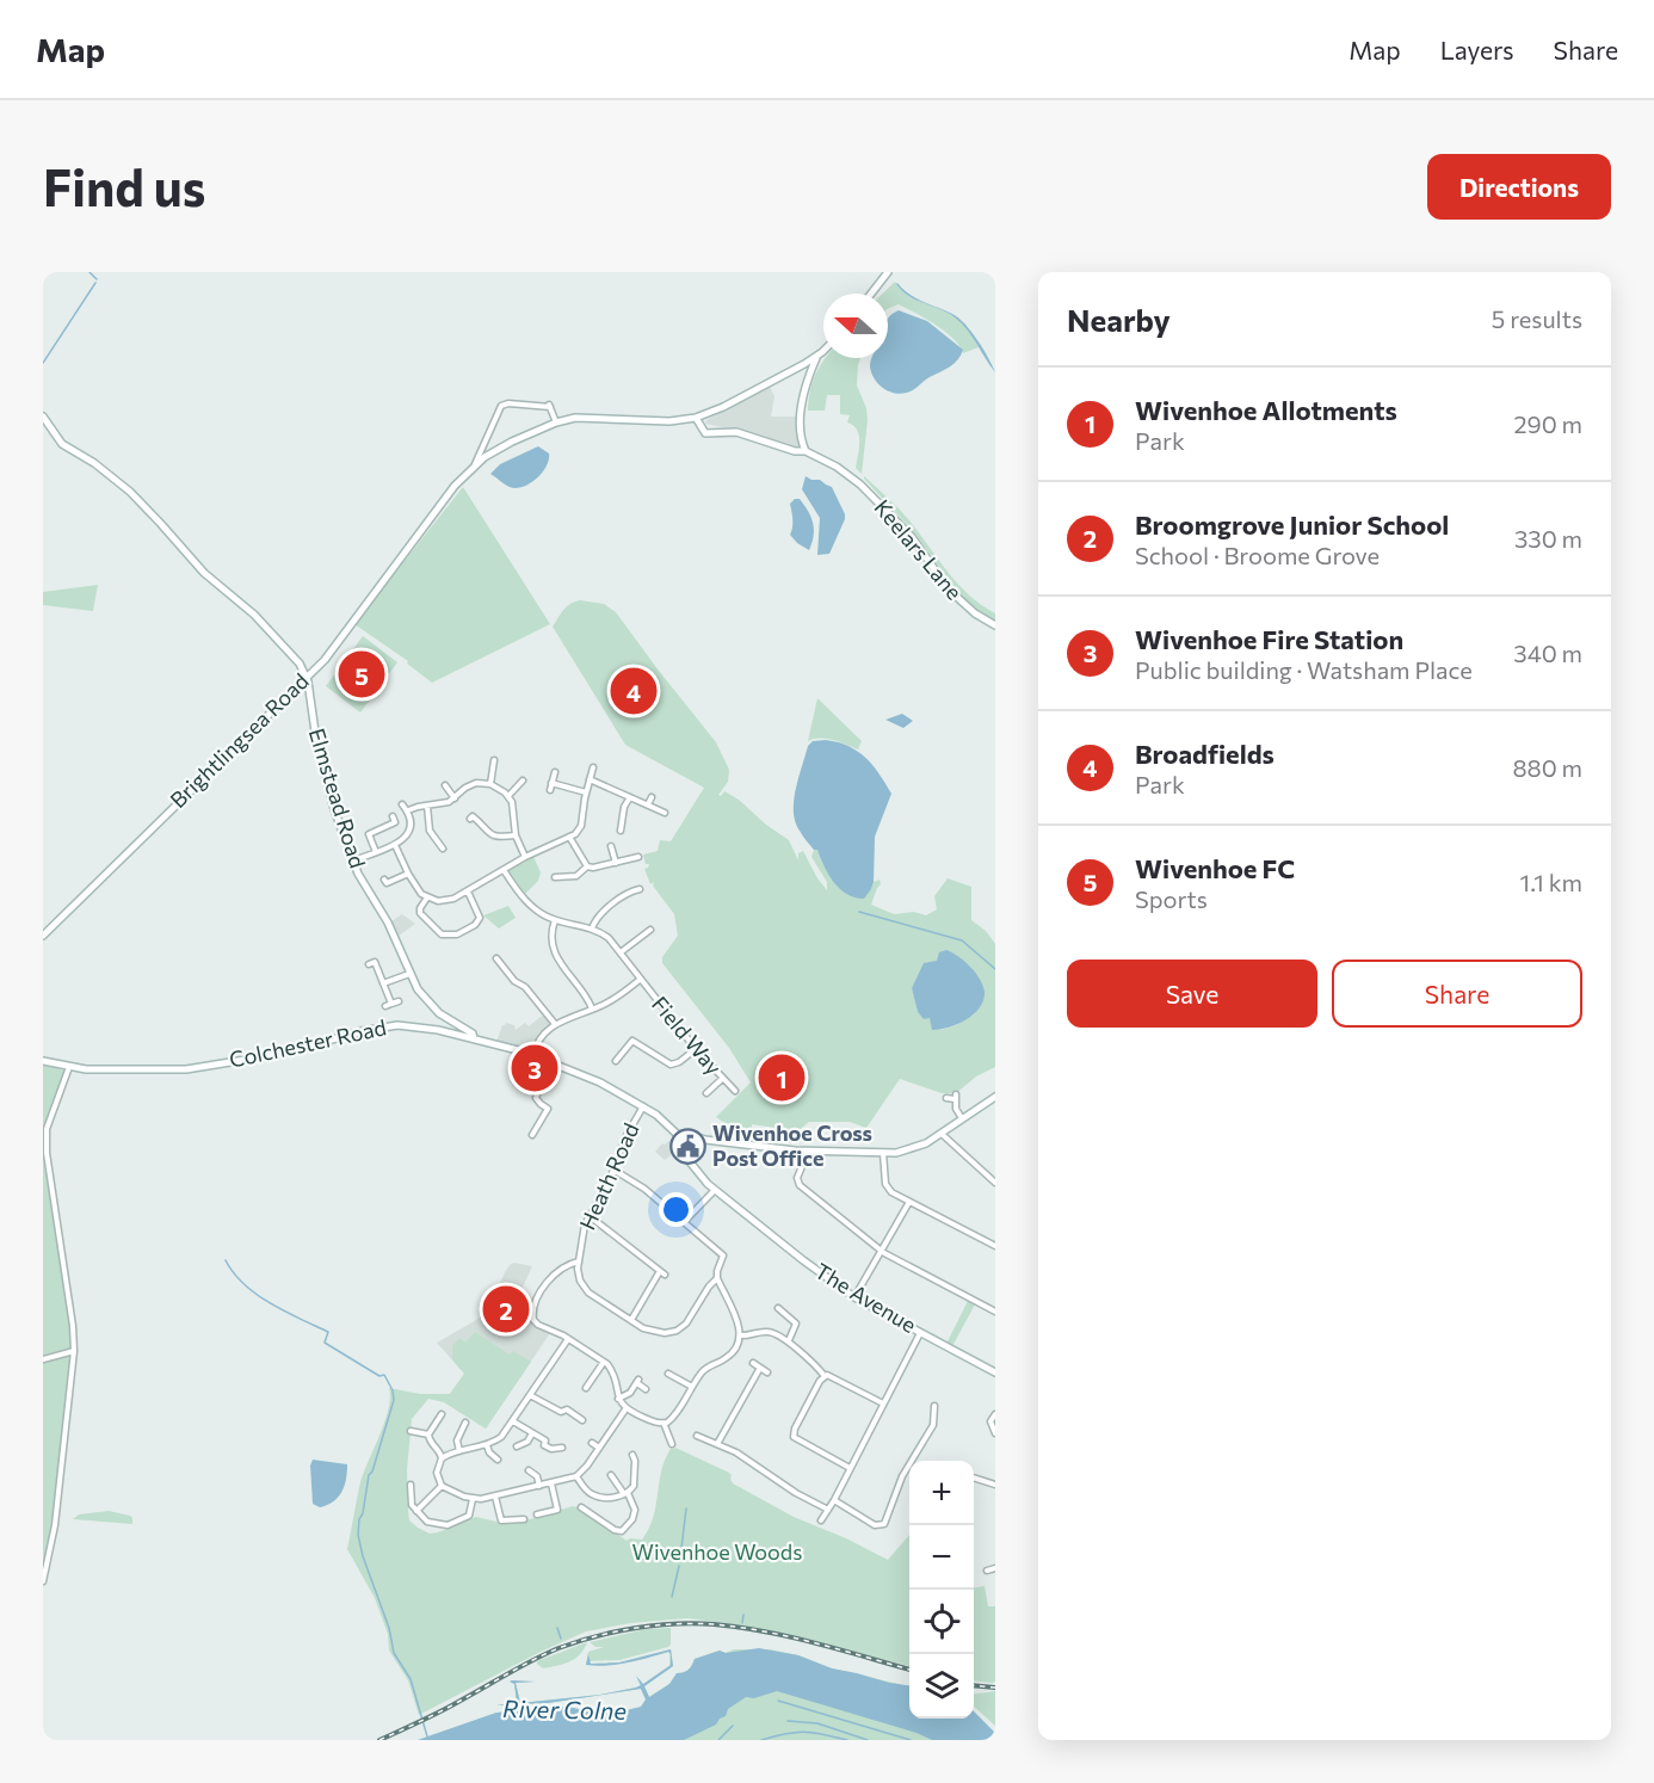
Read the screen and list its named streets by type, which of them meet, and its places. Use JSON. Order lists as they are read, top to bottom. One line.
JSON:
{"streets":{"main road":["Keelars Lane","Brightlingsea Road","Elmstead Road","Colchester Road","The Avenue"],"street":["Field Way","Heath Road"]},"crossings":[["Brightlingsea Road","Elmstead Road"],["Elmstead Road","Colchester Road"],["Colchester Road","Heath Road"],["Colchester Road","The Avenue"]],"water":["River Colne"],"parks":["Wivenhoe Woods"],"places":{"public building":["Wivenhoe Cross Post Office"]},"north":"left","page":{"header":"Map","nav":["Map","Layers","Share"],"buttons":["Directions",["Save","Share"]],"title":"Find us","heading":["Nearby","5 results"],"list":[{"mark":"1","name":"Wivenhoe Allotments","note":"Park","value":"290 m"},{"mark":"2","name":"Broomgrove Junior School","note":"School · Broome Grove","value":"330 m"},{"mark":"3","name":"Wivenhoe Fire Station","note":"Public building · Watsham Place","value":"340 m"},{"mark":"4","name":"Broadfields","note":"Park","value":"880 m"},{"mark":"5","name":"Wivenhoe FC","note":"Sports","value":"1.1 km"}],"pins":["5","4","3","1","2"],"map_buttons":["+","−"]}}
